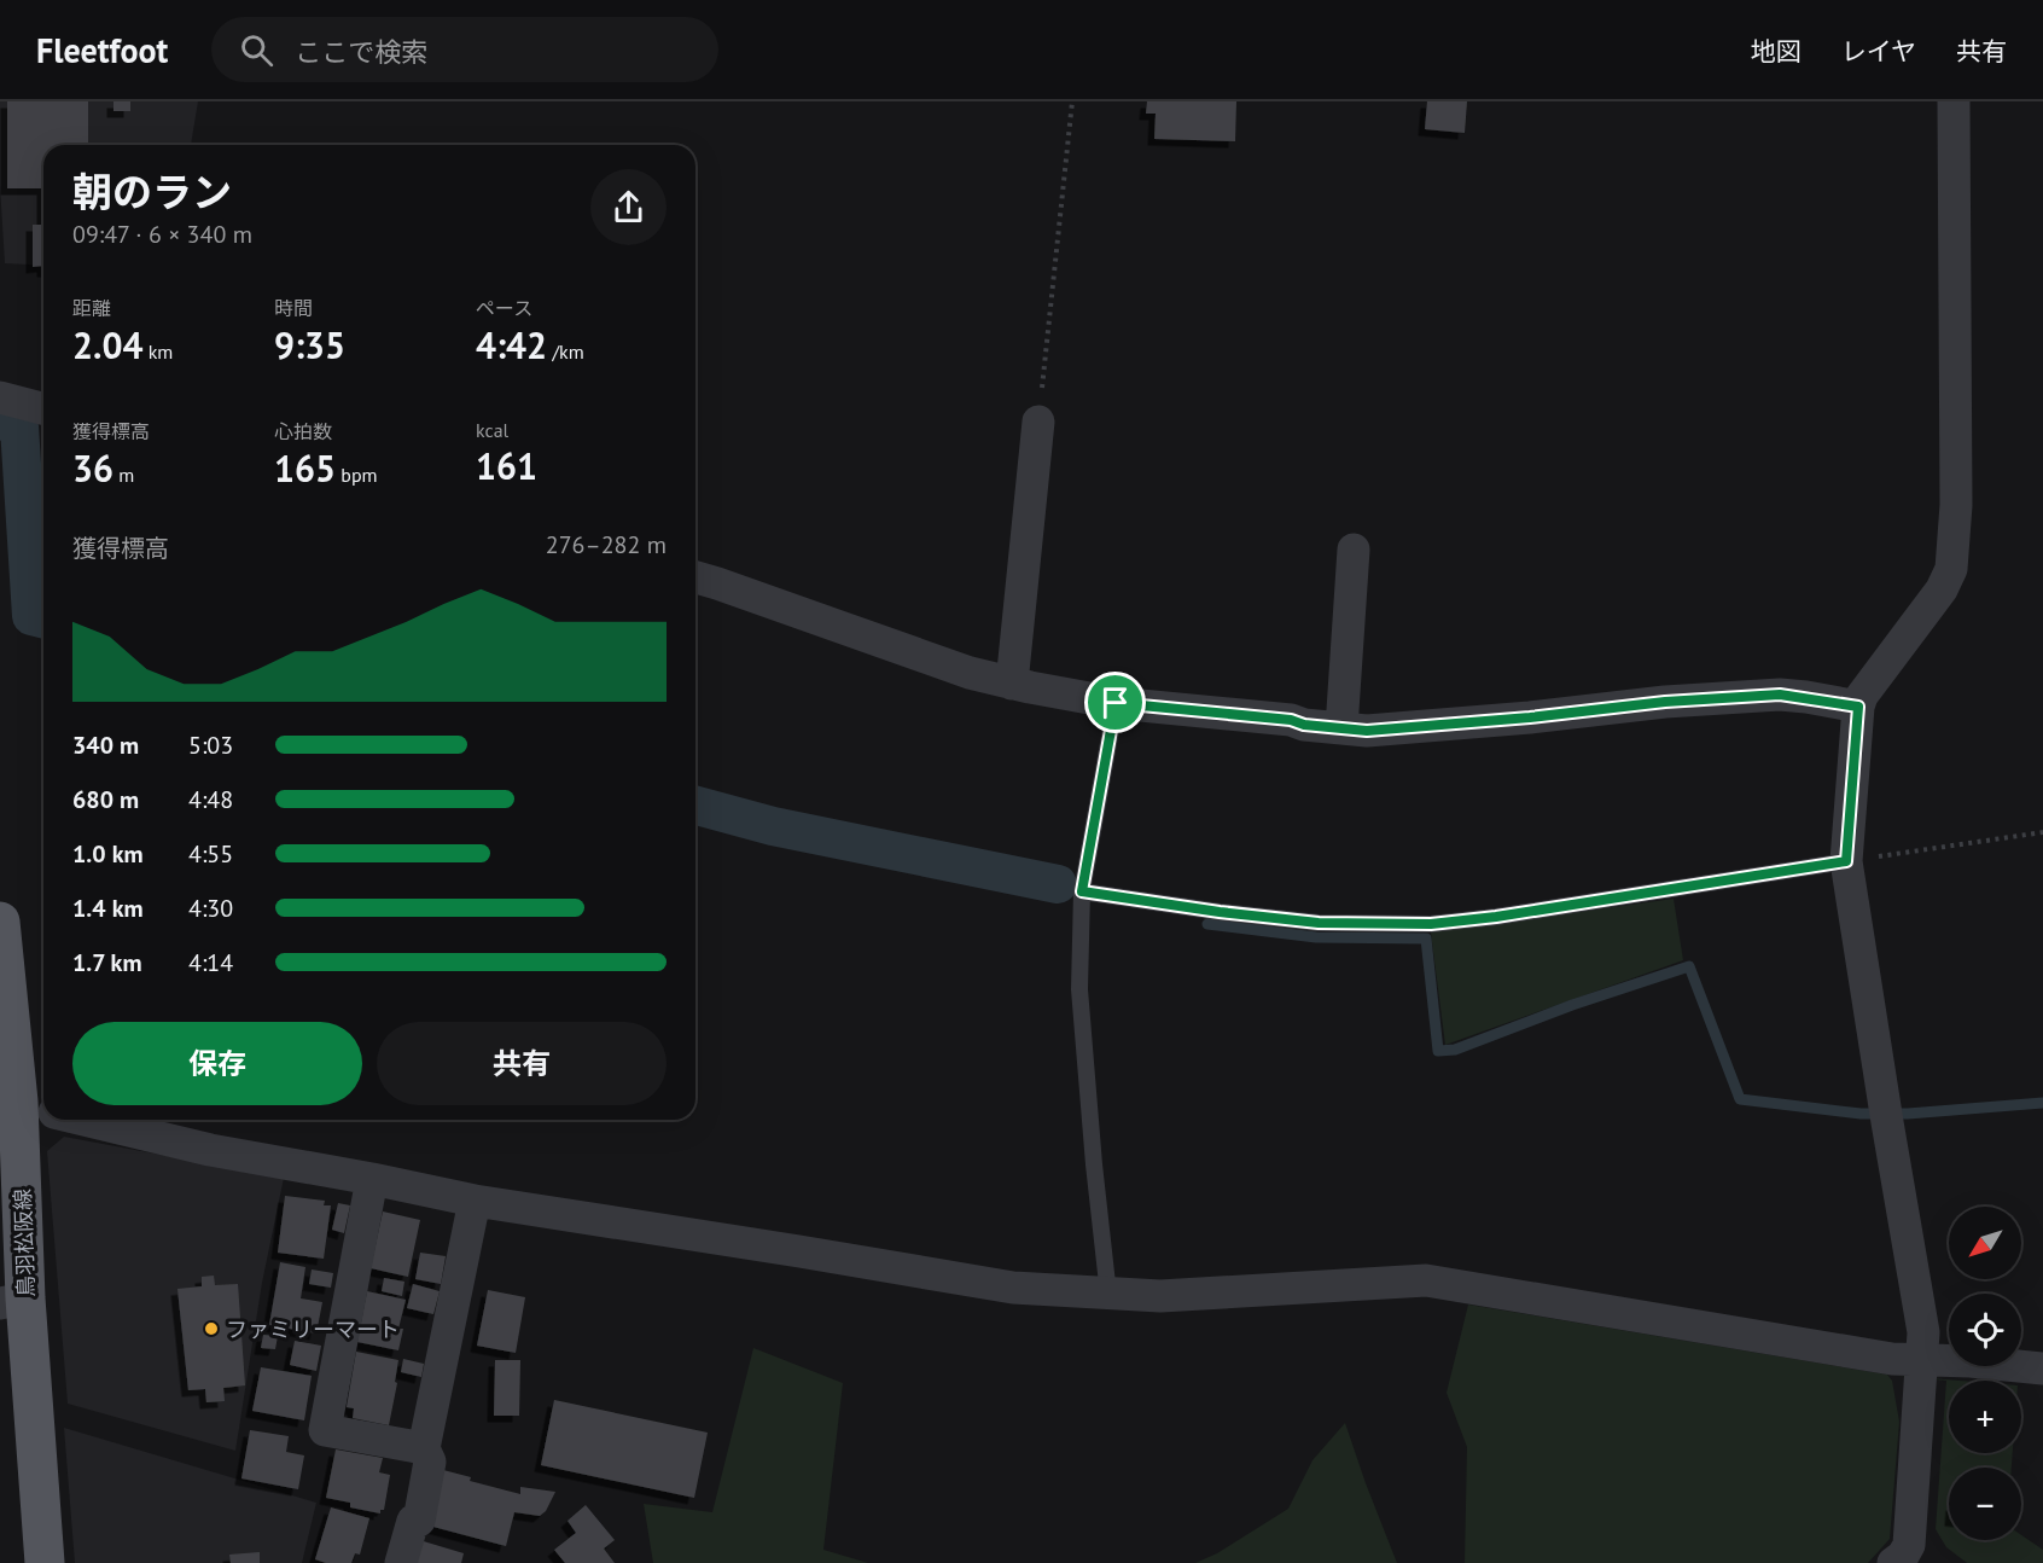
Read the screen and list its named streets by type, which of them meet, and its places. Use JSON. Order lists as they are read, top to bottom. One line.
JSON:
{"streets":{"main road":["鳥羽松阪線"]},"places":["ファミリーマート"],"north":"bottom left","page":{"header":"Fleetfoot","search":"ここで検索","nav":["地図","レイヤ","共有"],"heading":["朝のラン","09:47 · 6 × 340 m"],"stats":[["距離","2.04 km"],["時間","9:35"],["ペース","4:42 /km"],["獲得標高","36 m"],["心拍数","165 bpm"],["kcal","161"]],"chart":["獲得標高","276–282 m"],"list":[{"name":"340 m","note":"5:03"},{"name":"680 m","note":"4:48"},{"name":"1.0 km","note":"4:55"},{"name":"1.4 km","note":"4:30"},{"name":"1.7 km","note":"4:14"}],"buttons":["保存","共有"],"map_buttons":["+","−"]}}
